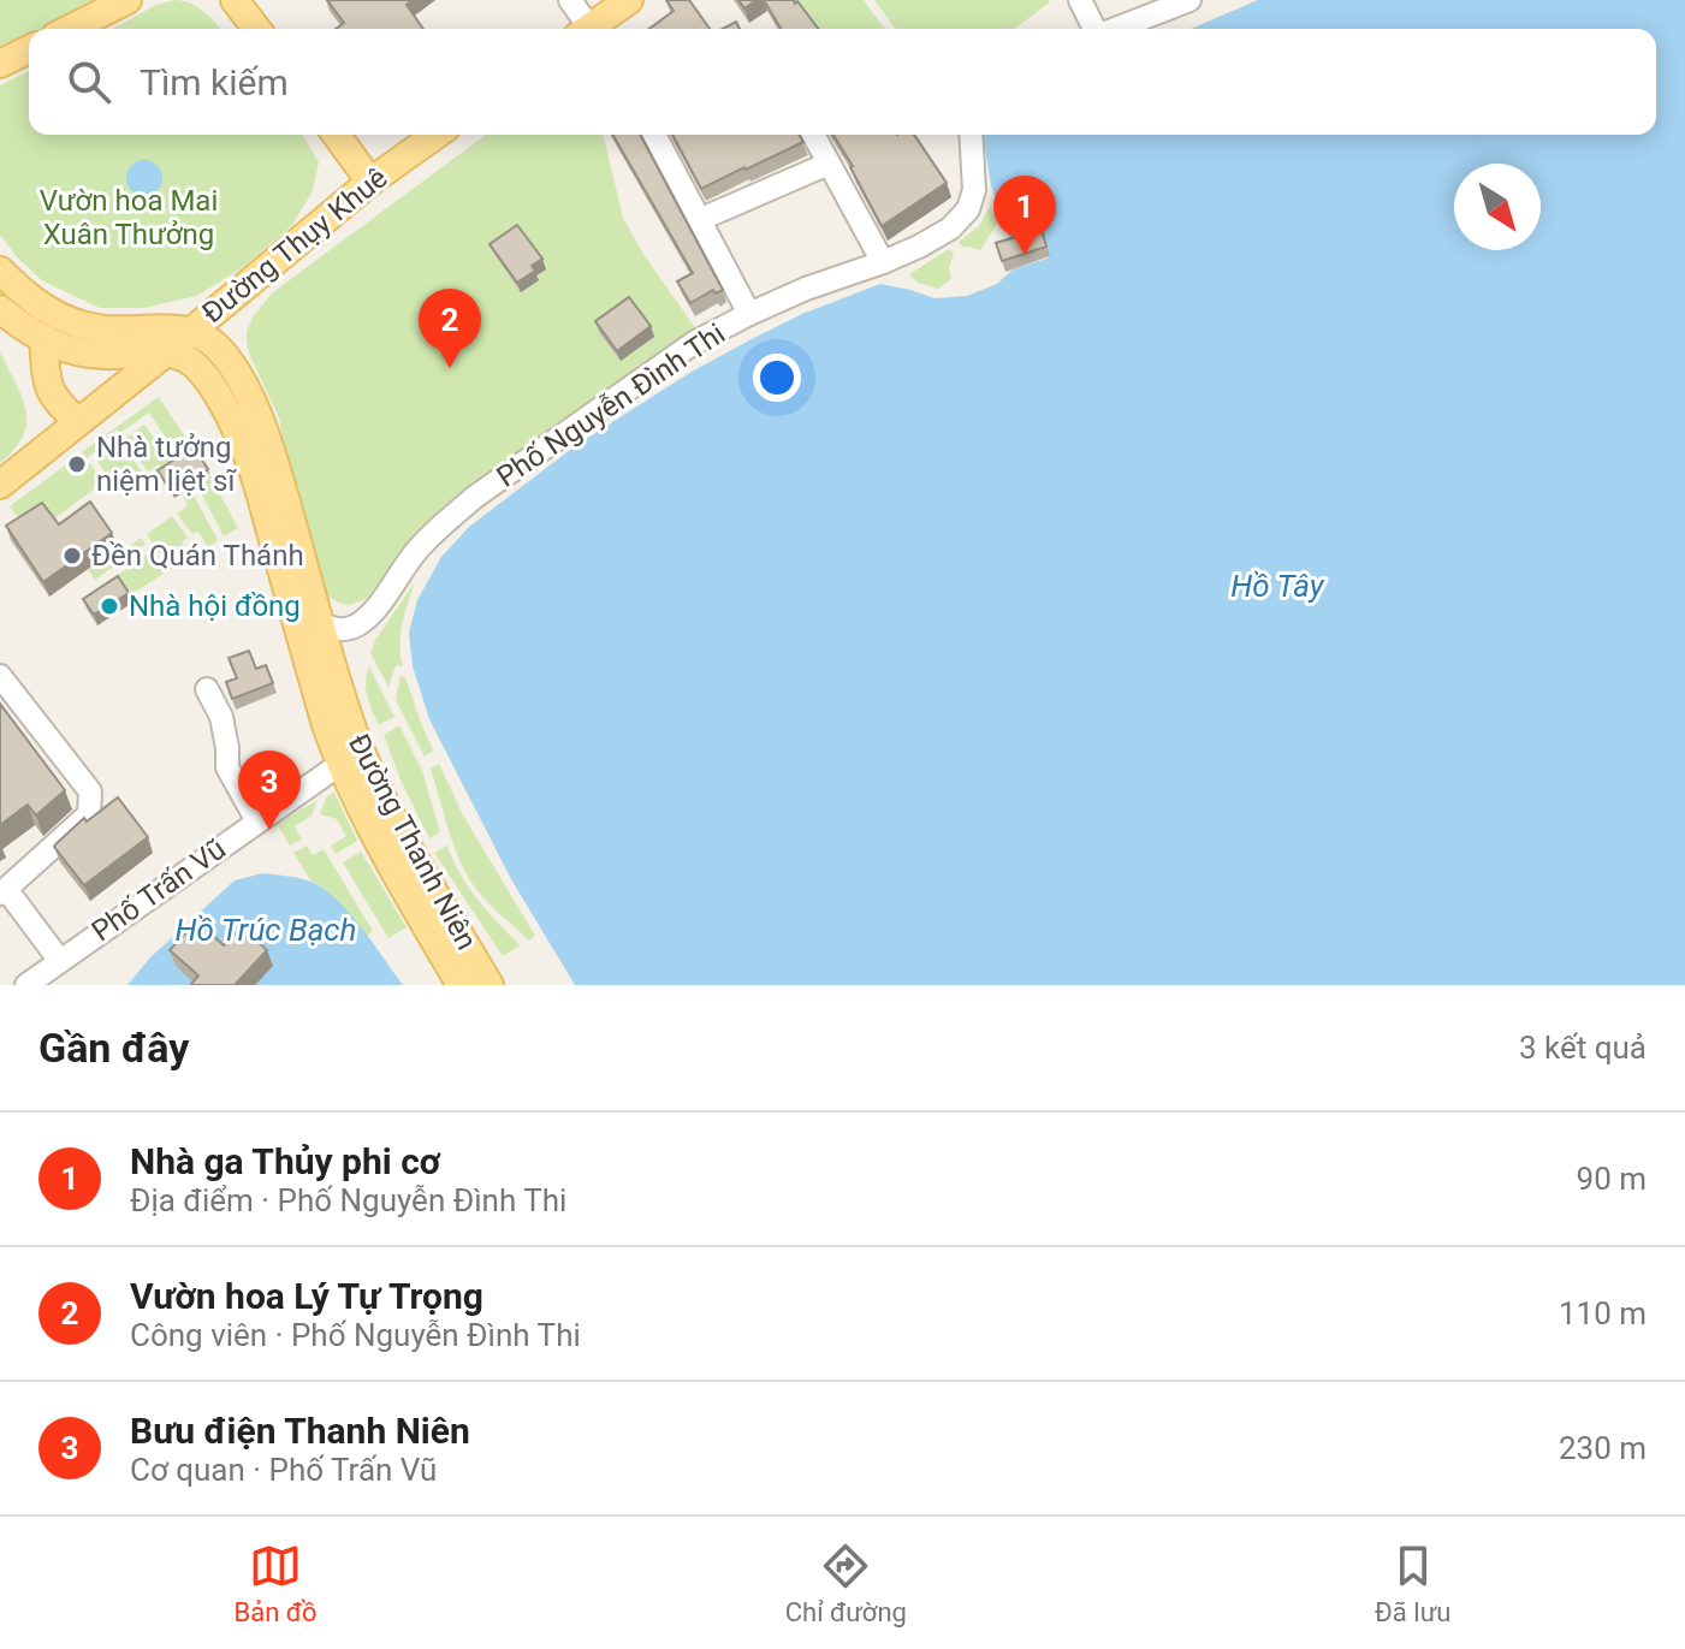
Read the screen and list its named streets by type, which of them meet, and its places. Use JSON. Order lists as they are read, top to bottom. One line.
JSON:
{"streets":{"main road":["Đường Thụy Khuê","Đường Thanh Niên"],"street":["Phố Nguyễn Đình Thi","Phố Trấn Vũ"]},"crossings":[["Đường Thụy Khuê","Đường Thanh Niên"],["Phố Nguyễn Đình Thi","Đường Thanh Niên"],["Đường Thanh Niên","Phố Trấn Vũ"]],"water":["Hồ Tây","Hồ Trúc Bạch"],"parks":["Vườn hoa Mai Xuân Thưởng"],"places":["Nhà tưởng niệm liệt sĩ","Đền Quán Thánh","Nhà hội đồng"],"north":"bottom right","page":{"search":"Tìm kiếm","pins":["1","2","3"],"heading":["Gần đây","3 kết quả"],"list":[{"mark":"1","name":"Nhà ga Thủy phi cơ","note":"Địa điểm · Phố Nguyễn Đình Thi","value":"90 m"},{"mark":"2","name":"Vườn hoa Lý Tự Trọng","note":"Công viên · Phố Nguyễn Đình Thi","value":"110 m"},{"mark":"3","name":"Bưu điện Thanh Niên","note":"Cơ quan · Phố Trấn Vũ","value":"230 m"}],"nav":["Bản đồ","Chỉ đường","Đã lưu"]}}
